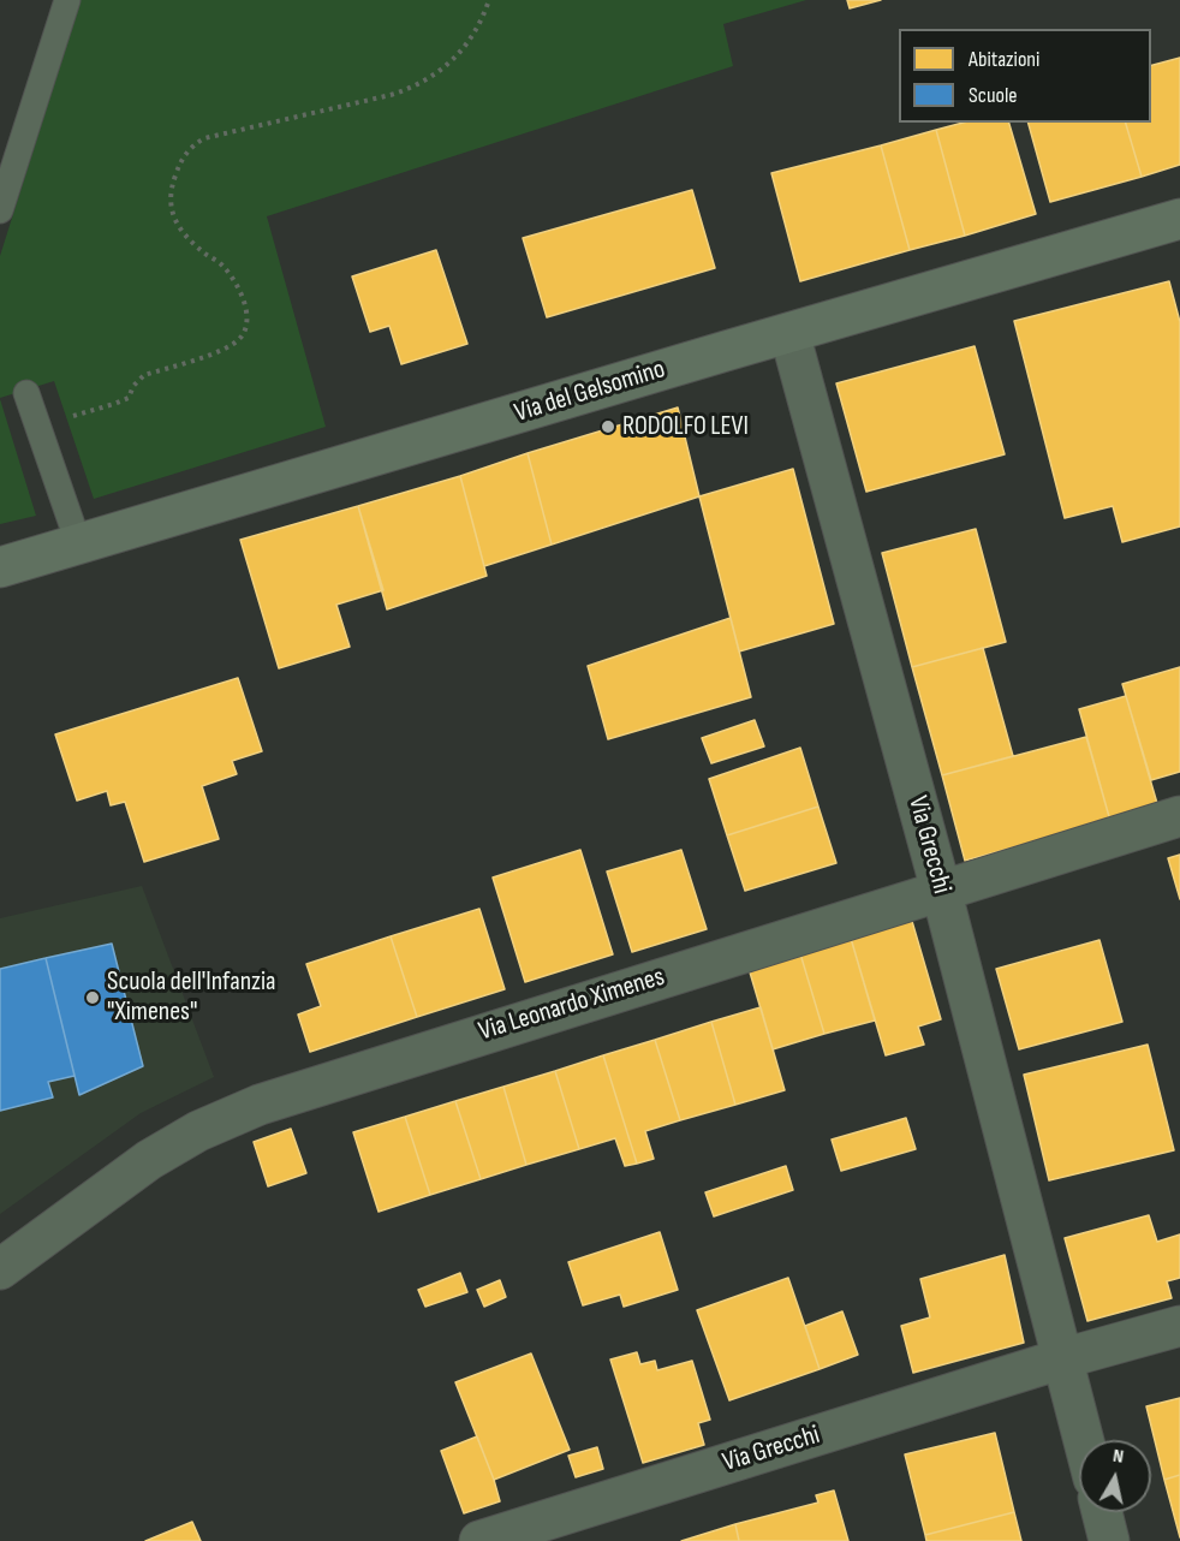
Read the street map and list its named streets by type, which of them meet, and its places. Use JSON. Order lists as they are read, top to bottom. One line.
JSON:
{"streets":{"main road":["Via del Gelsomino"],"street":["Via Grecchi","Via Leonardo Ximenes"]},"crossings":[["Via del Gelsomino","Via Grecchi"],["Via Grecchi","Via Leonardo Ximenes"]],"places":["RODOLFO LEVI","Scuola dell'Infanzia \"Ximenes\""],"legend":["Abitazioni","Scuole"],"north":"top"}
